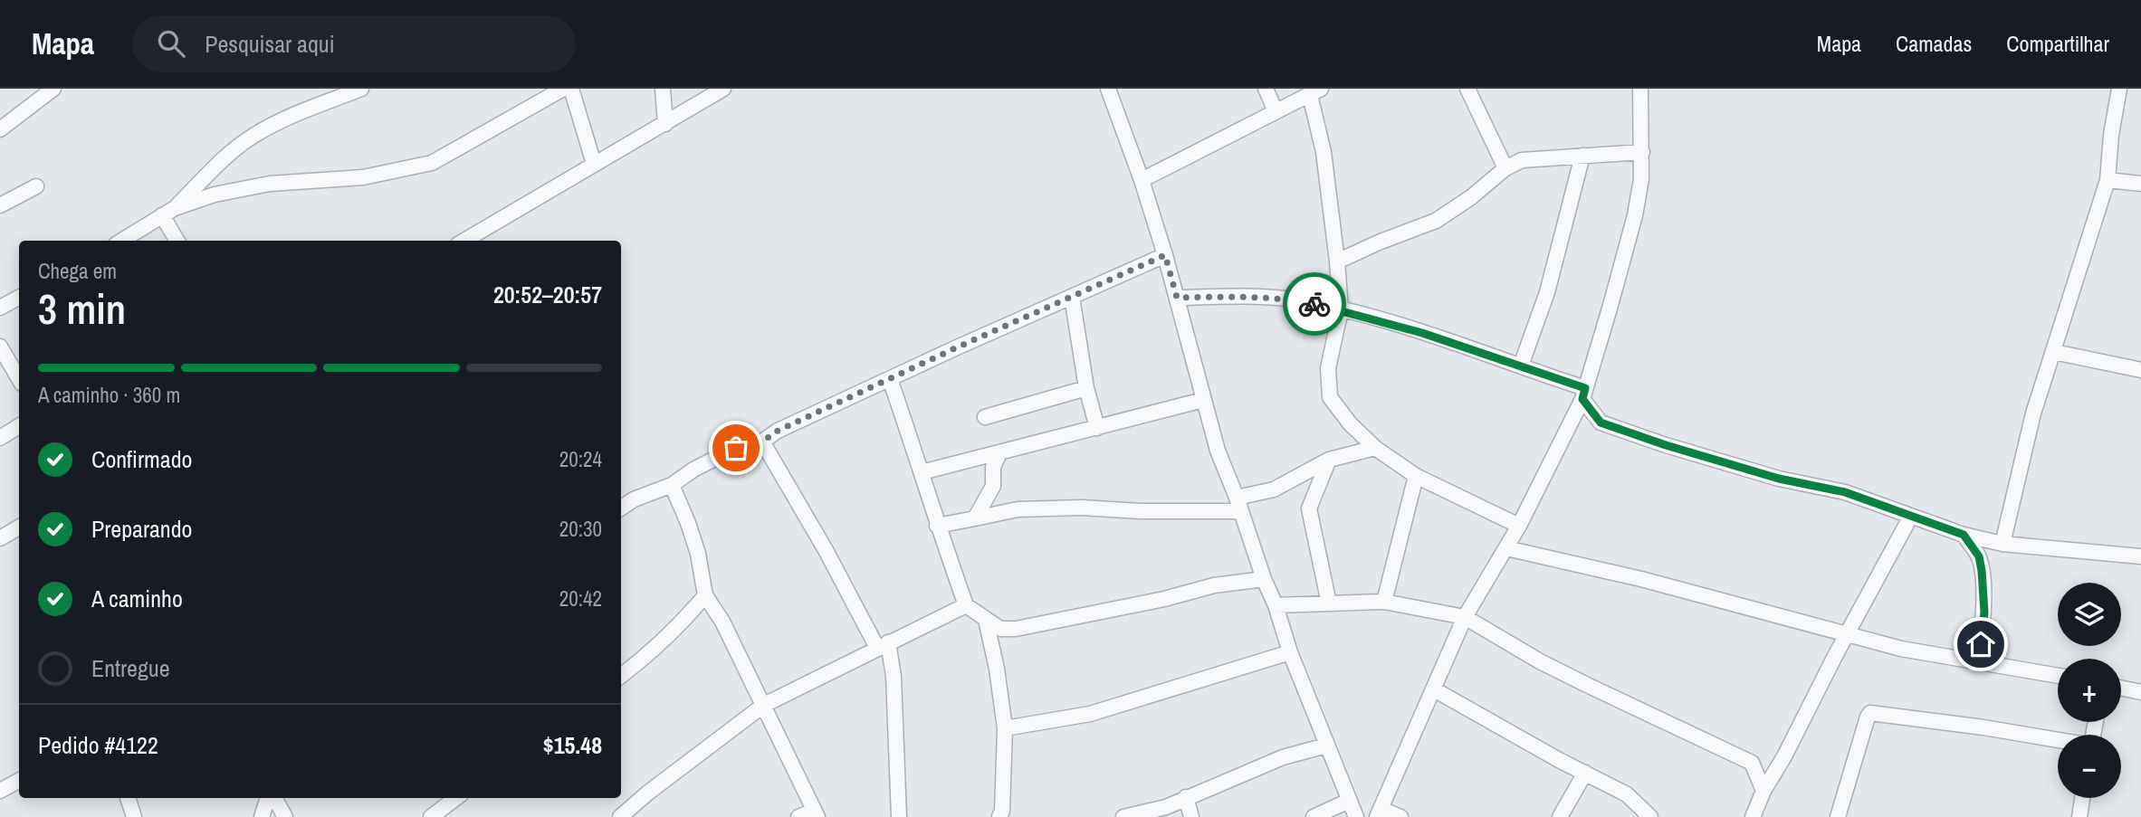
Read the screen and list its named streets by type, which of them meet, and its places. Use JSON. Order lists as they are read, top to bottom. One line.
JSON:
{"page":{"header":"Mapa","search":"Pesquisar aqui","nav":["Mapa","Camadas","Compartilhar"],"heading":["3 min","Chega em","20:52–20:57"],"panel":["Pedido #4122","$15.48"],"bar":"A caminho · 360 m","list":[["Confirmado","20:24"],["Preparando","20:30"],["A caminho","20:42"],"Entregue"],"map_buttons":["+","−"]}}
